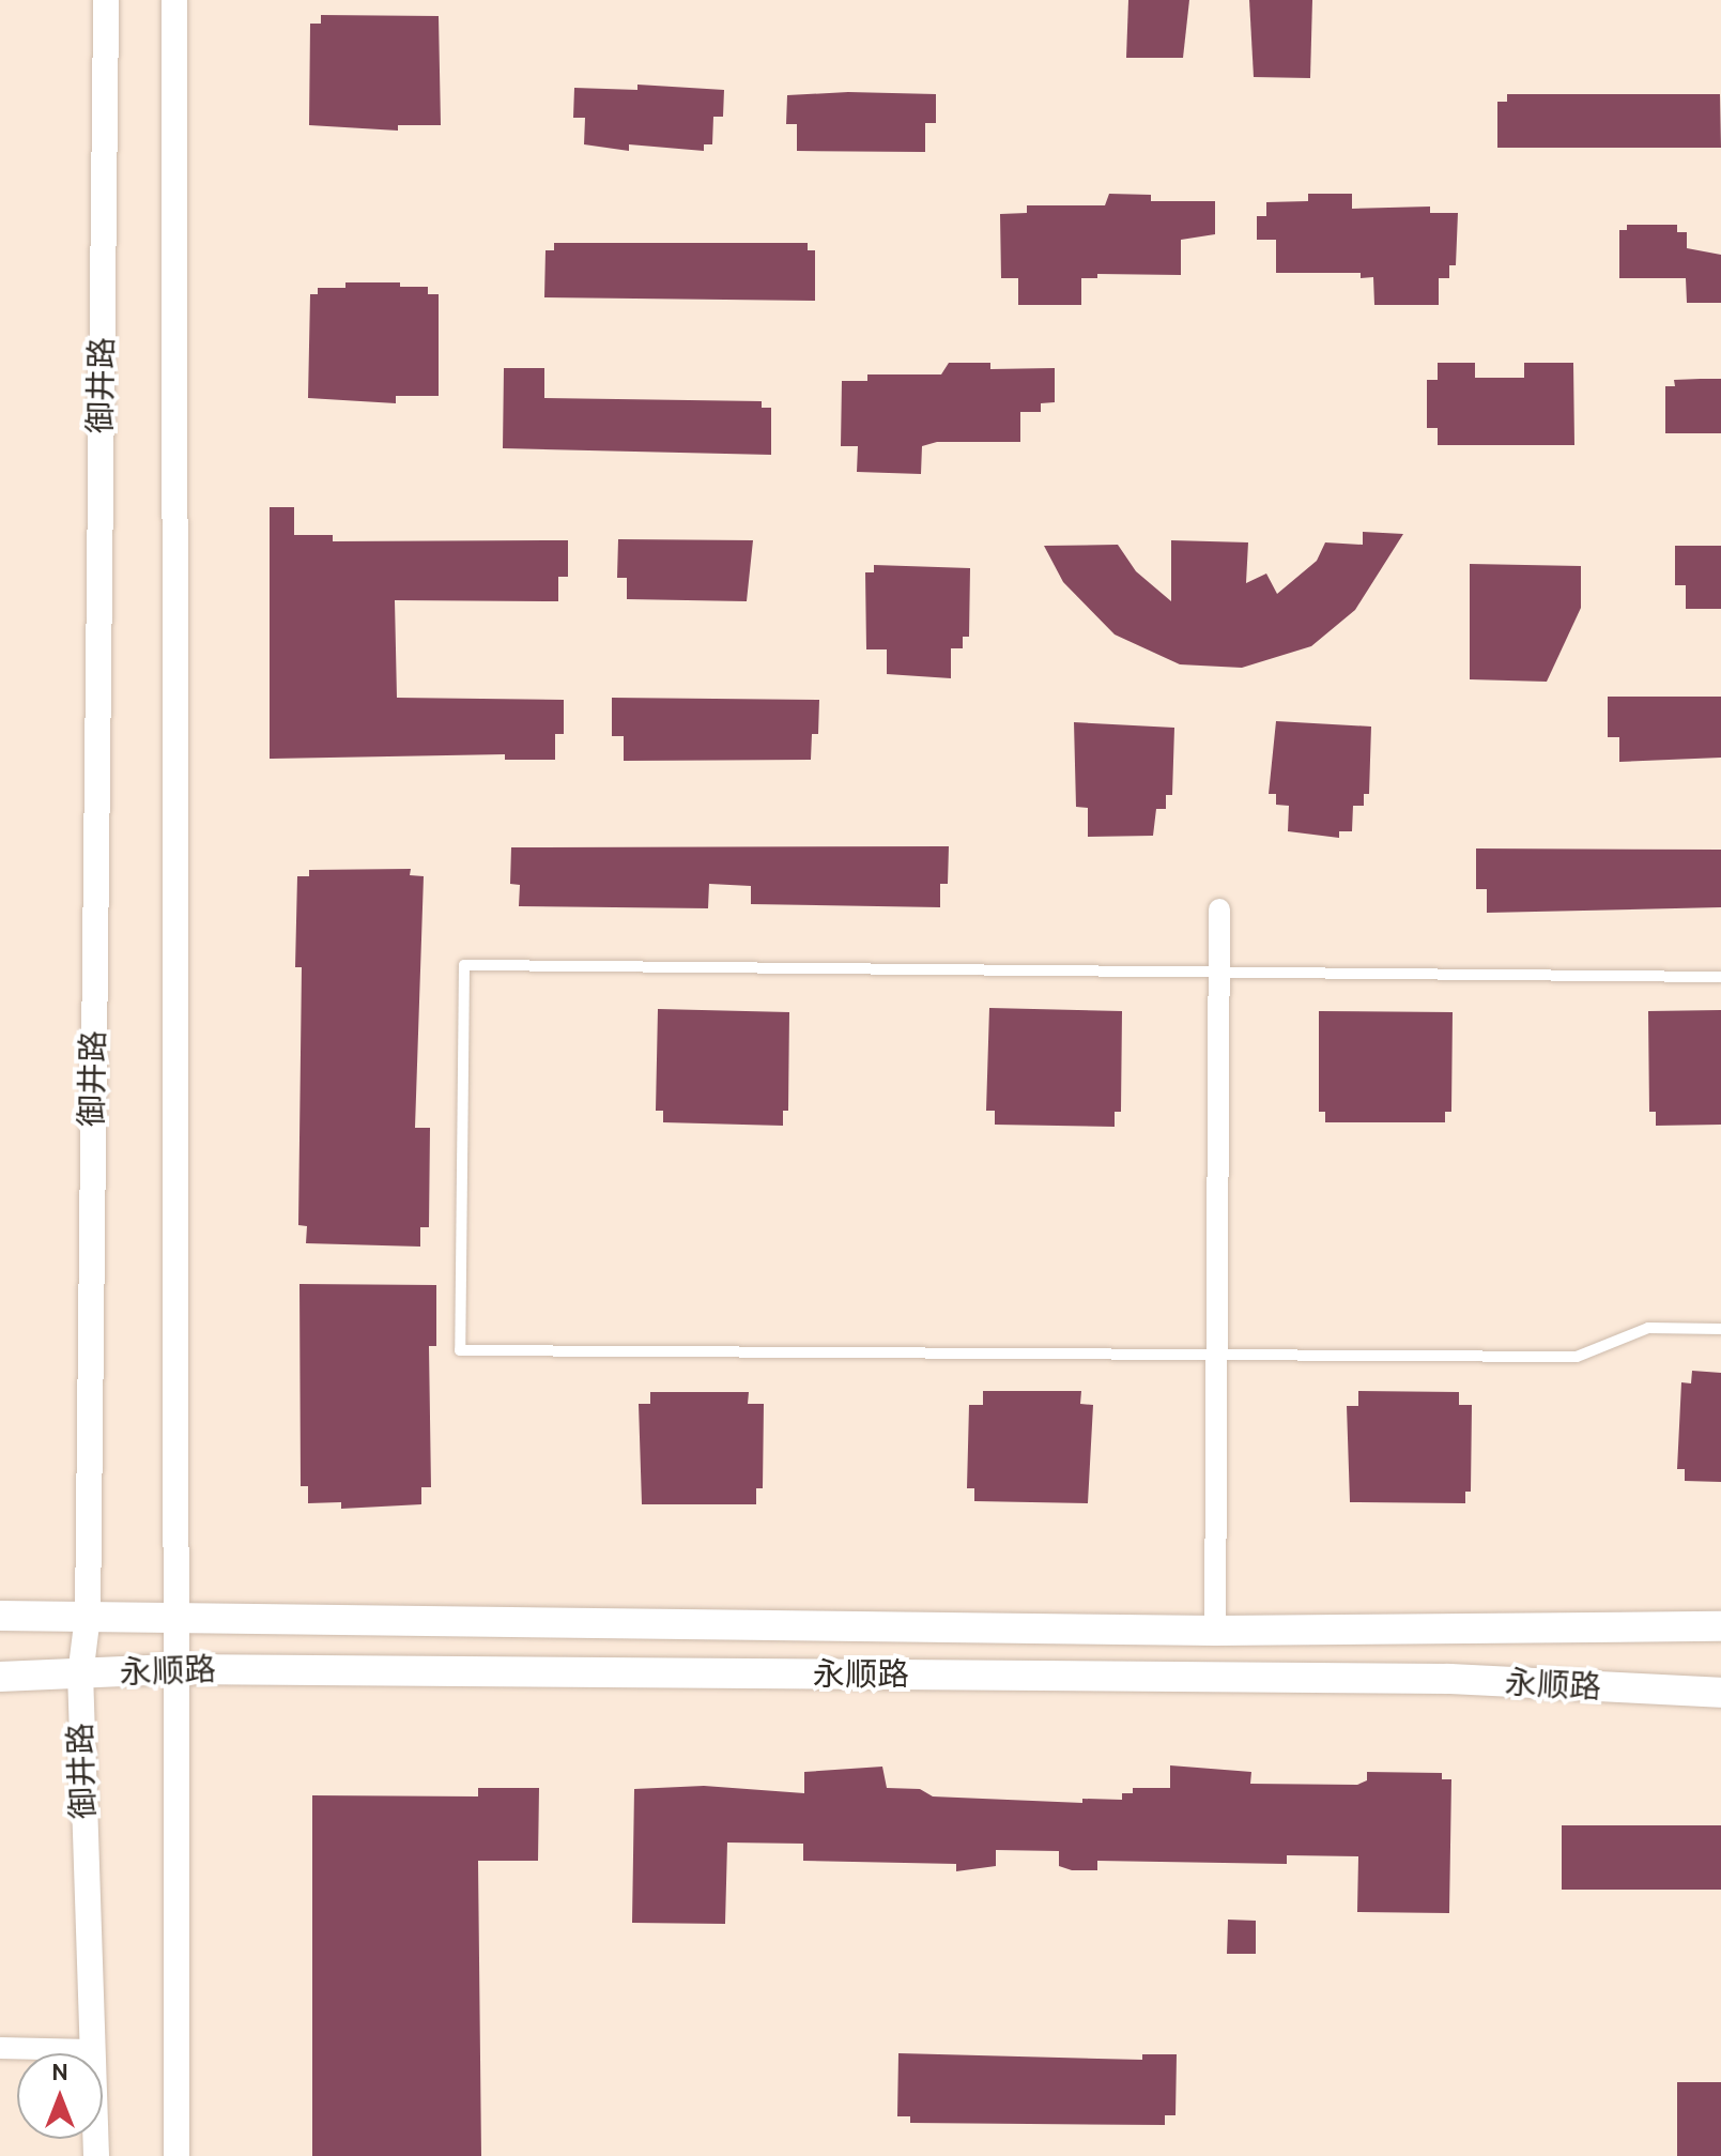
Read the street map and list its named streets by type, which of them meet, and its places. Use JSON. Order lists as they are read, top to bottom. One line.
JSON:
{"streets":{"main road":["永顺路"],"street":["御井路"]},"crossings":[["御井路","永顺路"]],"north":"top"}
